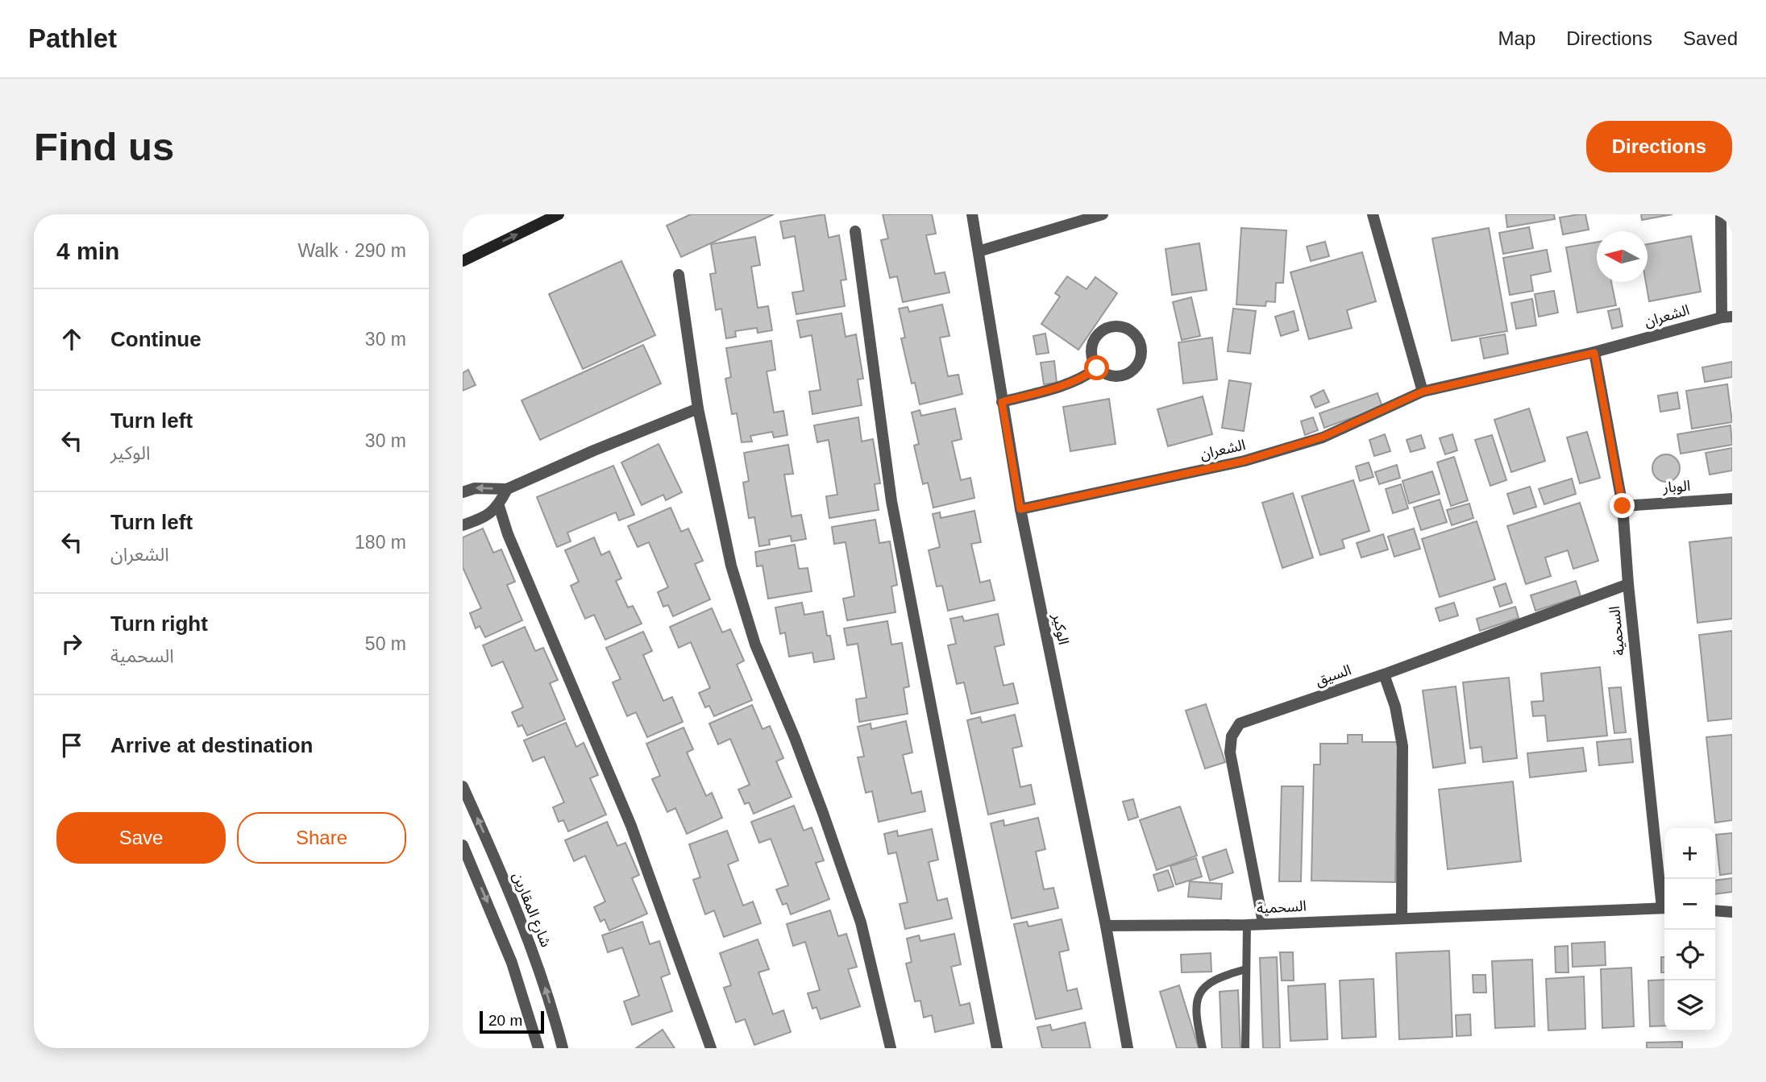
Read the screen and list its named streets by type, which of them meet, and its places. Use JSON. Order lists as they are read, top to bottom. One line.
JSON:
{"streets":{"street":["الشعران","الوبار","الوكير","السحمية","السيق","شارع المقارين"]},"crossings":[["الشعران","الوكير"],["الشعران","السحمية"],["الوبار","السحمية"],["الوكير","السحمية"],["السحمية","السيق"]],"scale_bar":"20 m","north":"left","page":{"header":"Pathlet","nav":["Map","Directions","Saved"],"buttons":["Directions",["Save","Share"]],"title":"Find us","heading":["4 min","Walk · 290 m"],"list":[["Continue","30 m"],["Turn left","الوكير","30 m"],["Turn left","الشعران","180 m"],["Turn right","السحمية","50 m"],"Arrive at destination"],"map_buttons":["+","−"],"scale":"20 m"}}
